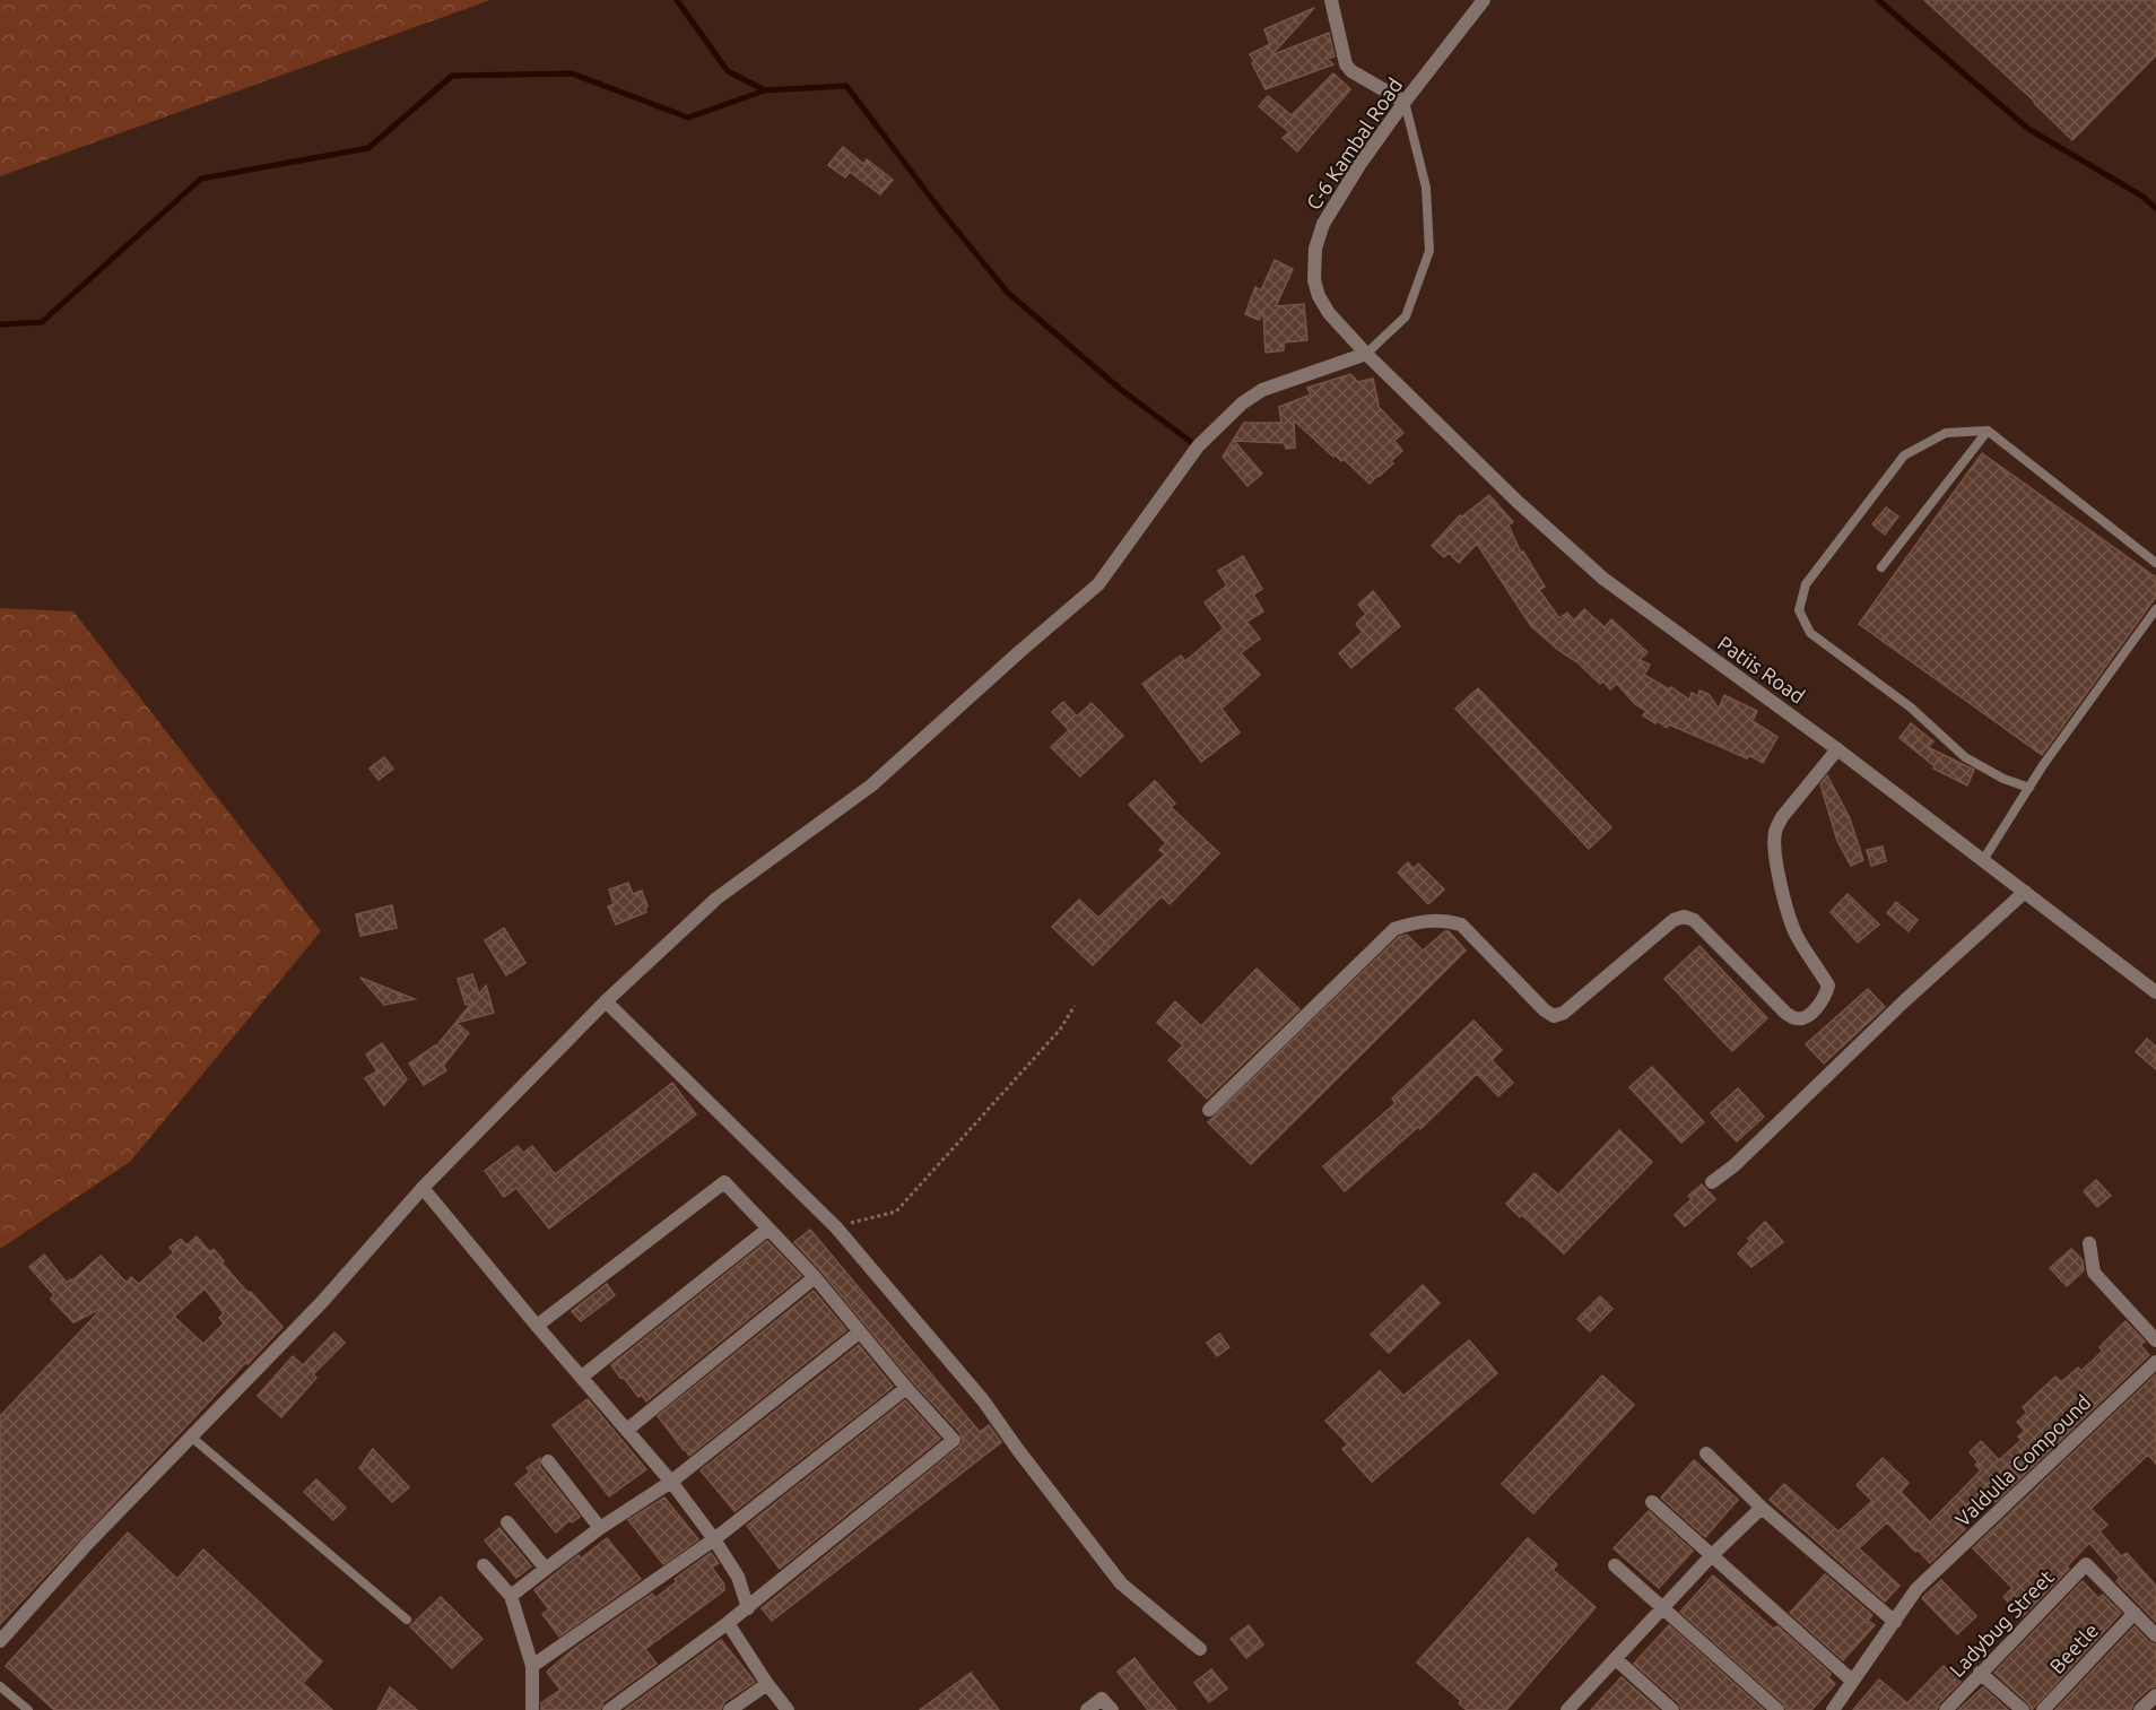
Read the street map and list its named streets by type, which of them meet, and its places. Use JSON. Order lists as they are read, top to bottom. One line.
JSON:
{"streets":{"street":["C-6 Kambal Road","Patiis Road","Valdulla Compound","Ladybug Street","Beetle"]},"crossings":[["C-6 Kambal Road","Patiis Road"],["Ladybug Street","Beetle"]]}
